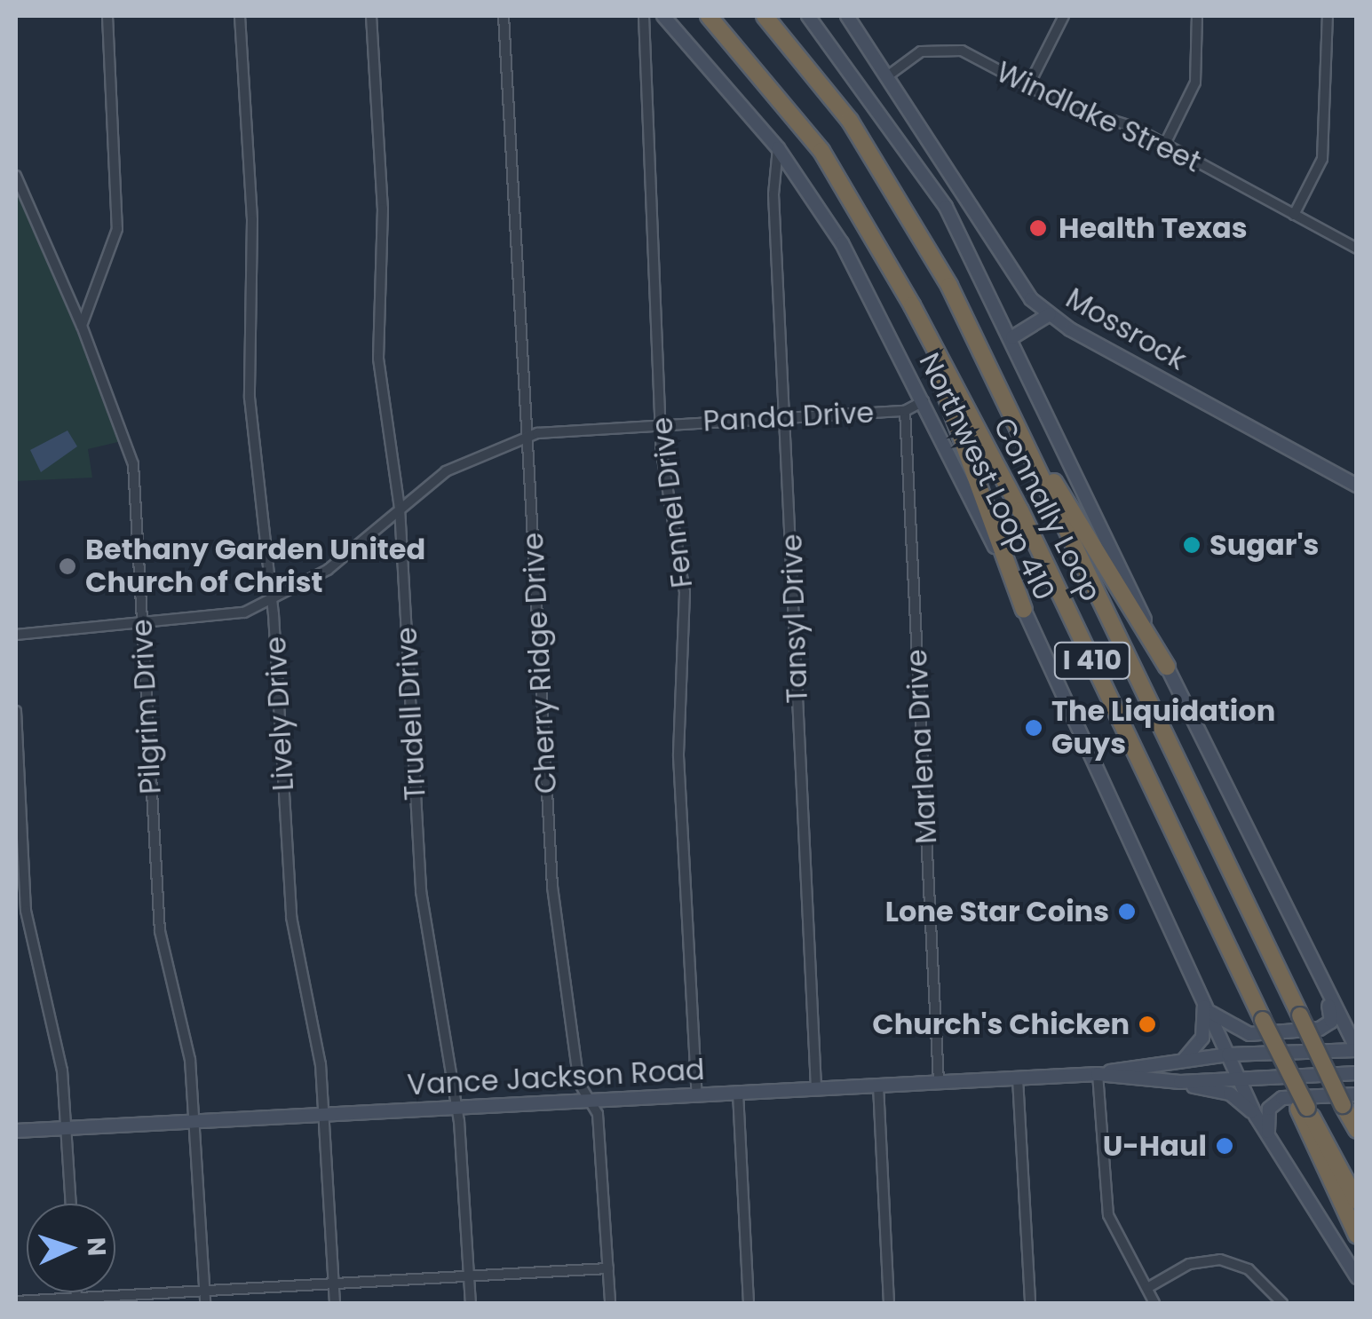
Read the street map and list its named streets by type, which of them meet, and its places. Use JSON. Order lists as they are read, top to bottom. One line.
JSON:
{"streets":{"highway":["Connally Loop","I 410"],"main road":["Mossrock","Northwest Loop 410","Vance Jackson Road"],"street":["Windlake Street","Panda Drive","Fennel Drive","Tansyl Drive","Cherry Ridge Drive","Pilgrim Drive","Lively Drive","Trudell Drive","Marlena Drive"]},"crossings":[["Windlake Street","Mossrock"],["Panda Drive","Northwest Loop 410"],["Panda Drive","Fennel Drive"],["Panda Drive","Tansyl Drive"],["Panda Drive","Cherry Ridge Drive"],["Panda Drive","Pilgrim Drive"],["Panda Drive","Lively Drive"],["Panda Drive","Trudell Drive"],["Panda Drive","Marlena Drive"],["Northwest Loop 410","Tansyl Drive"],["Northwest Loop 410","Vance Jackson Road"],["Fennel Drive","Vance Jackson Road"],["Tansyl Drive","Vance Jackson Road"],["Cherry Ridge Drive","Vance Jackson Road"],["Pilgrim Drive","Vance Jackson Road"],["Lively Drive","Vance Jackson Road"],["Trudell Drive","Vance Jackson Road"],["Marlena Drive","Vance Jackson Road"]],"places":["Health Texas","Sugar's","Bethany Garden United Church of Christ","The Liquidation Guys","Lone Star Coins","Church's Chicken","U-Haul"],"north":"right"}
